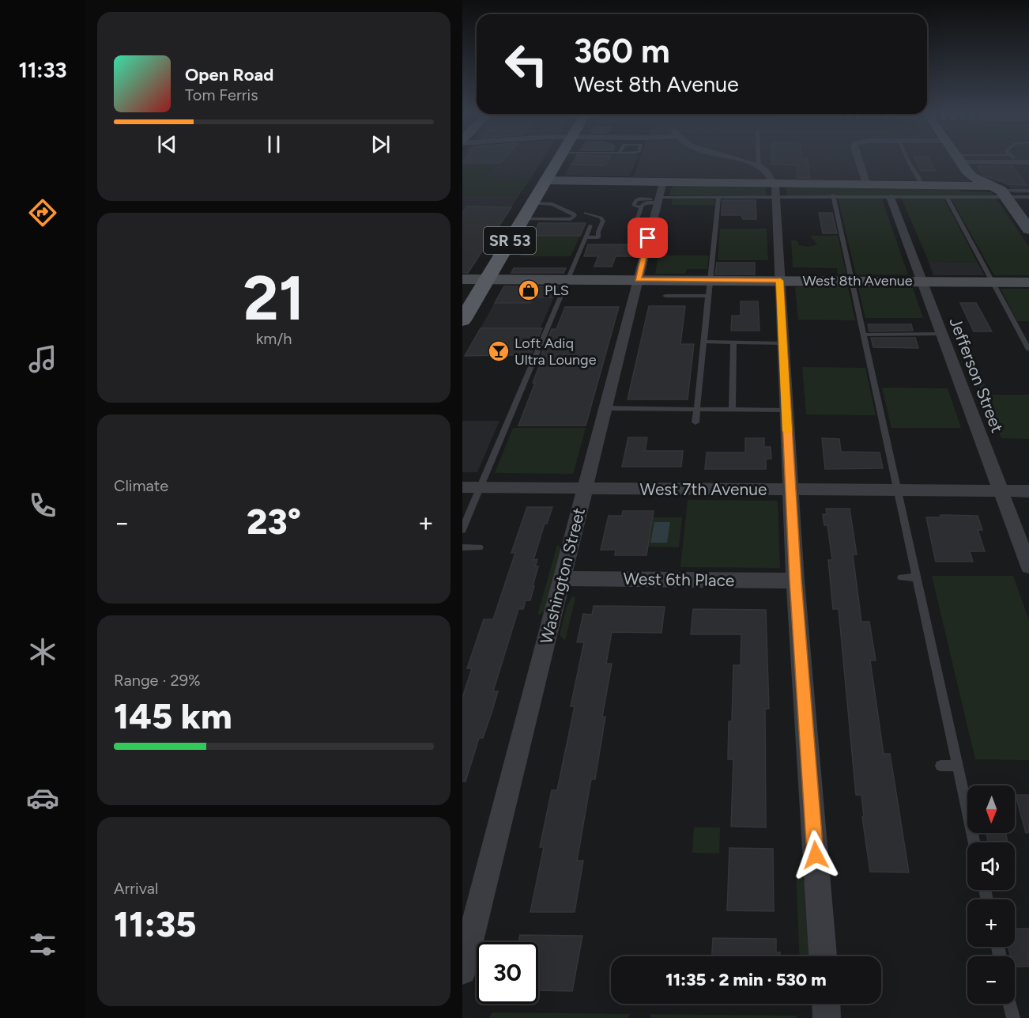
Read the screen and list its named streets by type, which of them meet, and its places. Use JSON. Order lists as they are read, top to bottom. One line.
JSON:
{"streets":{"main road":["SR 53"],"street":["West 8th Avenue","Jefferson Street","West 7th Avenue","Washington Street","West 6th Place"]},"crossings":[["SR 53","West 8th Avenue"],["West 8th Avenue","Jefferson Street"],["West 8th Avenue","Washington Street"],["Jefferson Street","West 7th Avenue"],["West 7th Avenue","Washington Street"],["Washington Street","West 6th Place"]],"places":{"shop":["PLS"],"bar":["Loft Adiq Ultra Lounge"]},"north":"bottom","page":{"tabs":"11:33","turn":["360 m","West 8th Avenue"],"song":["Open Road","Tom Ferris"],"tile":[["21","km/h"],"Climate",["Range · 29%","145 km"],["Arrival","11:35"]],"heat":["−","23°","+"],"map_buttons":["+","−"],"limit":"30","trip":"11:35 · 2 min · 530 m"}}
